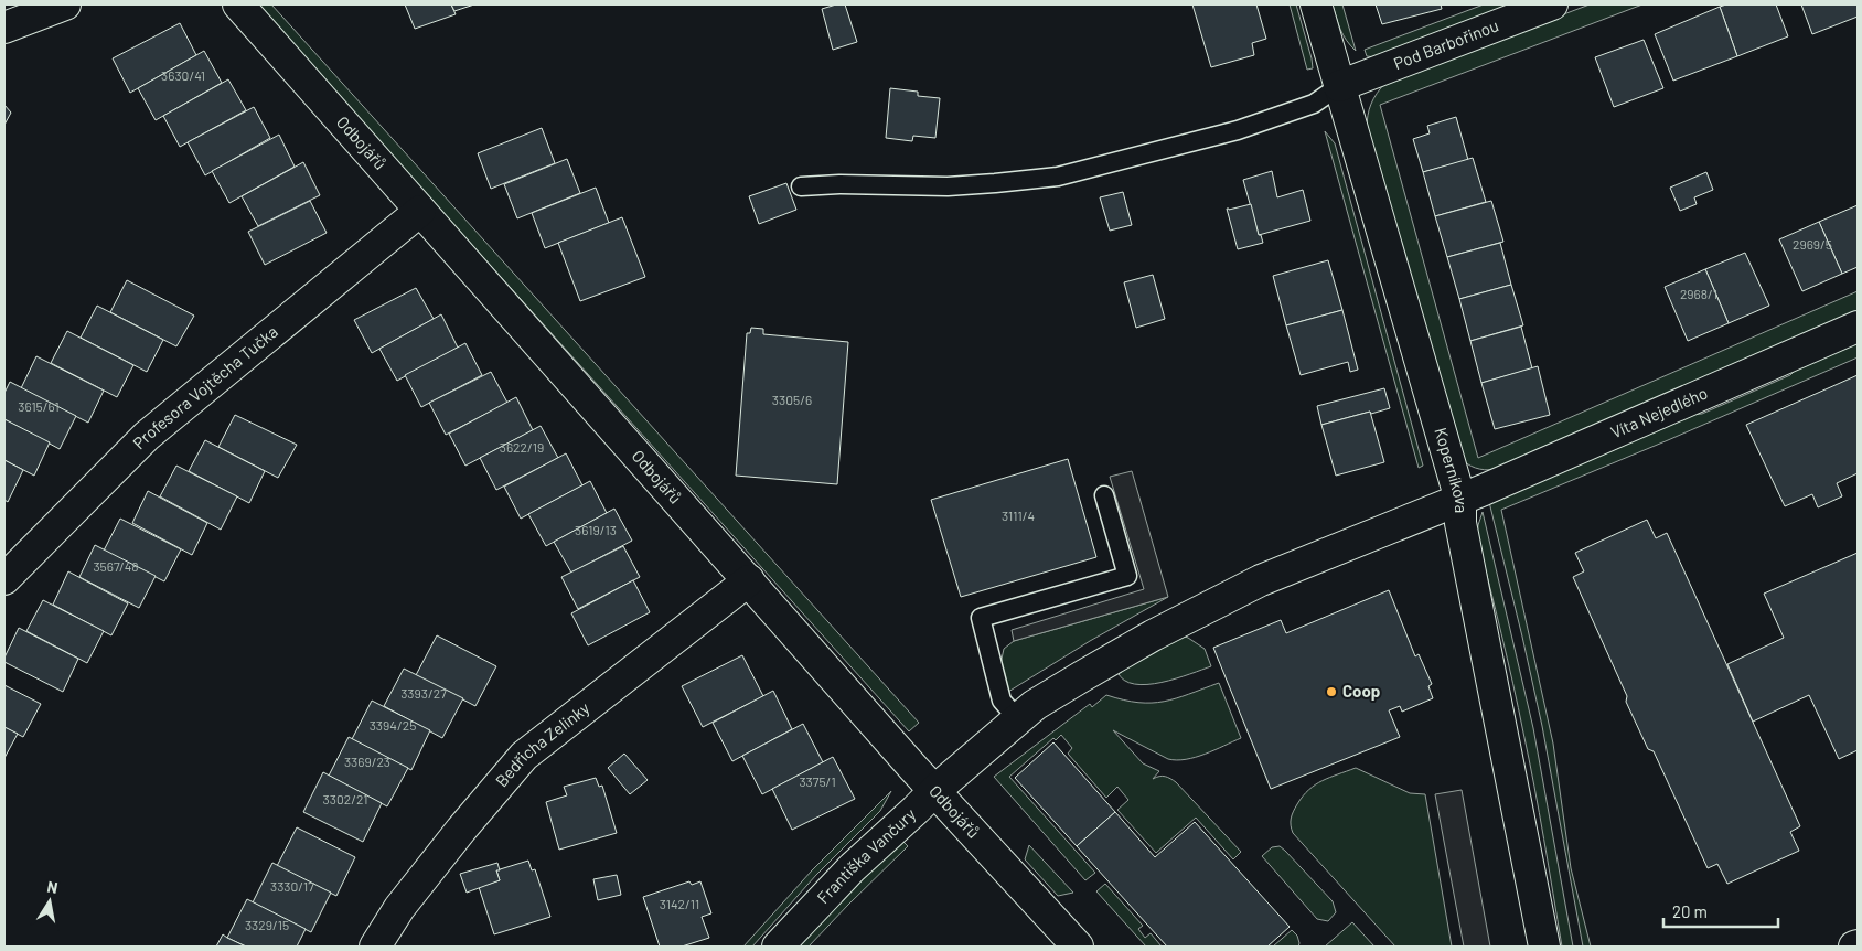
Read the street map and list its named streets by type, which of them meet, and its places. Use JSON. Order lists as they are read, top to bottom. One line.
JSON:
{"streets":{"street":["Pod Barbořinou","Odbojářů","Profesora Vojtěcha Tučka","Víta Nejedlého","Koperníkova","Bedřicha Zelinky","Františka Vančury"]},"crossings":[["Pod Barbořinou","Koperníkova"],["Odbojářů","Profesora Vojtěcha Tučka"],["Odbojářů","Bedřicha Zelinky"],["Odbojářů","Františka Vančury"],["Víta Nejedlého","Koperníkova"],["Víta Nejedlého","Františka Vančury"]],"places":["Coop"],"house_numbers":["3630/41","2969/5","2968/1","3305/6","3615/61","3622/19","3111/4","3619/13","3567/48","3393/27","3394/25","3369/23","3375/1","3302/21","3330/17","3142/11","3329/15"],"scale_bar":"20 m","north":"top"}
